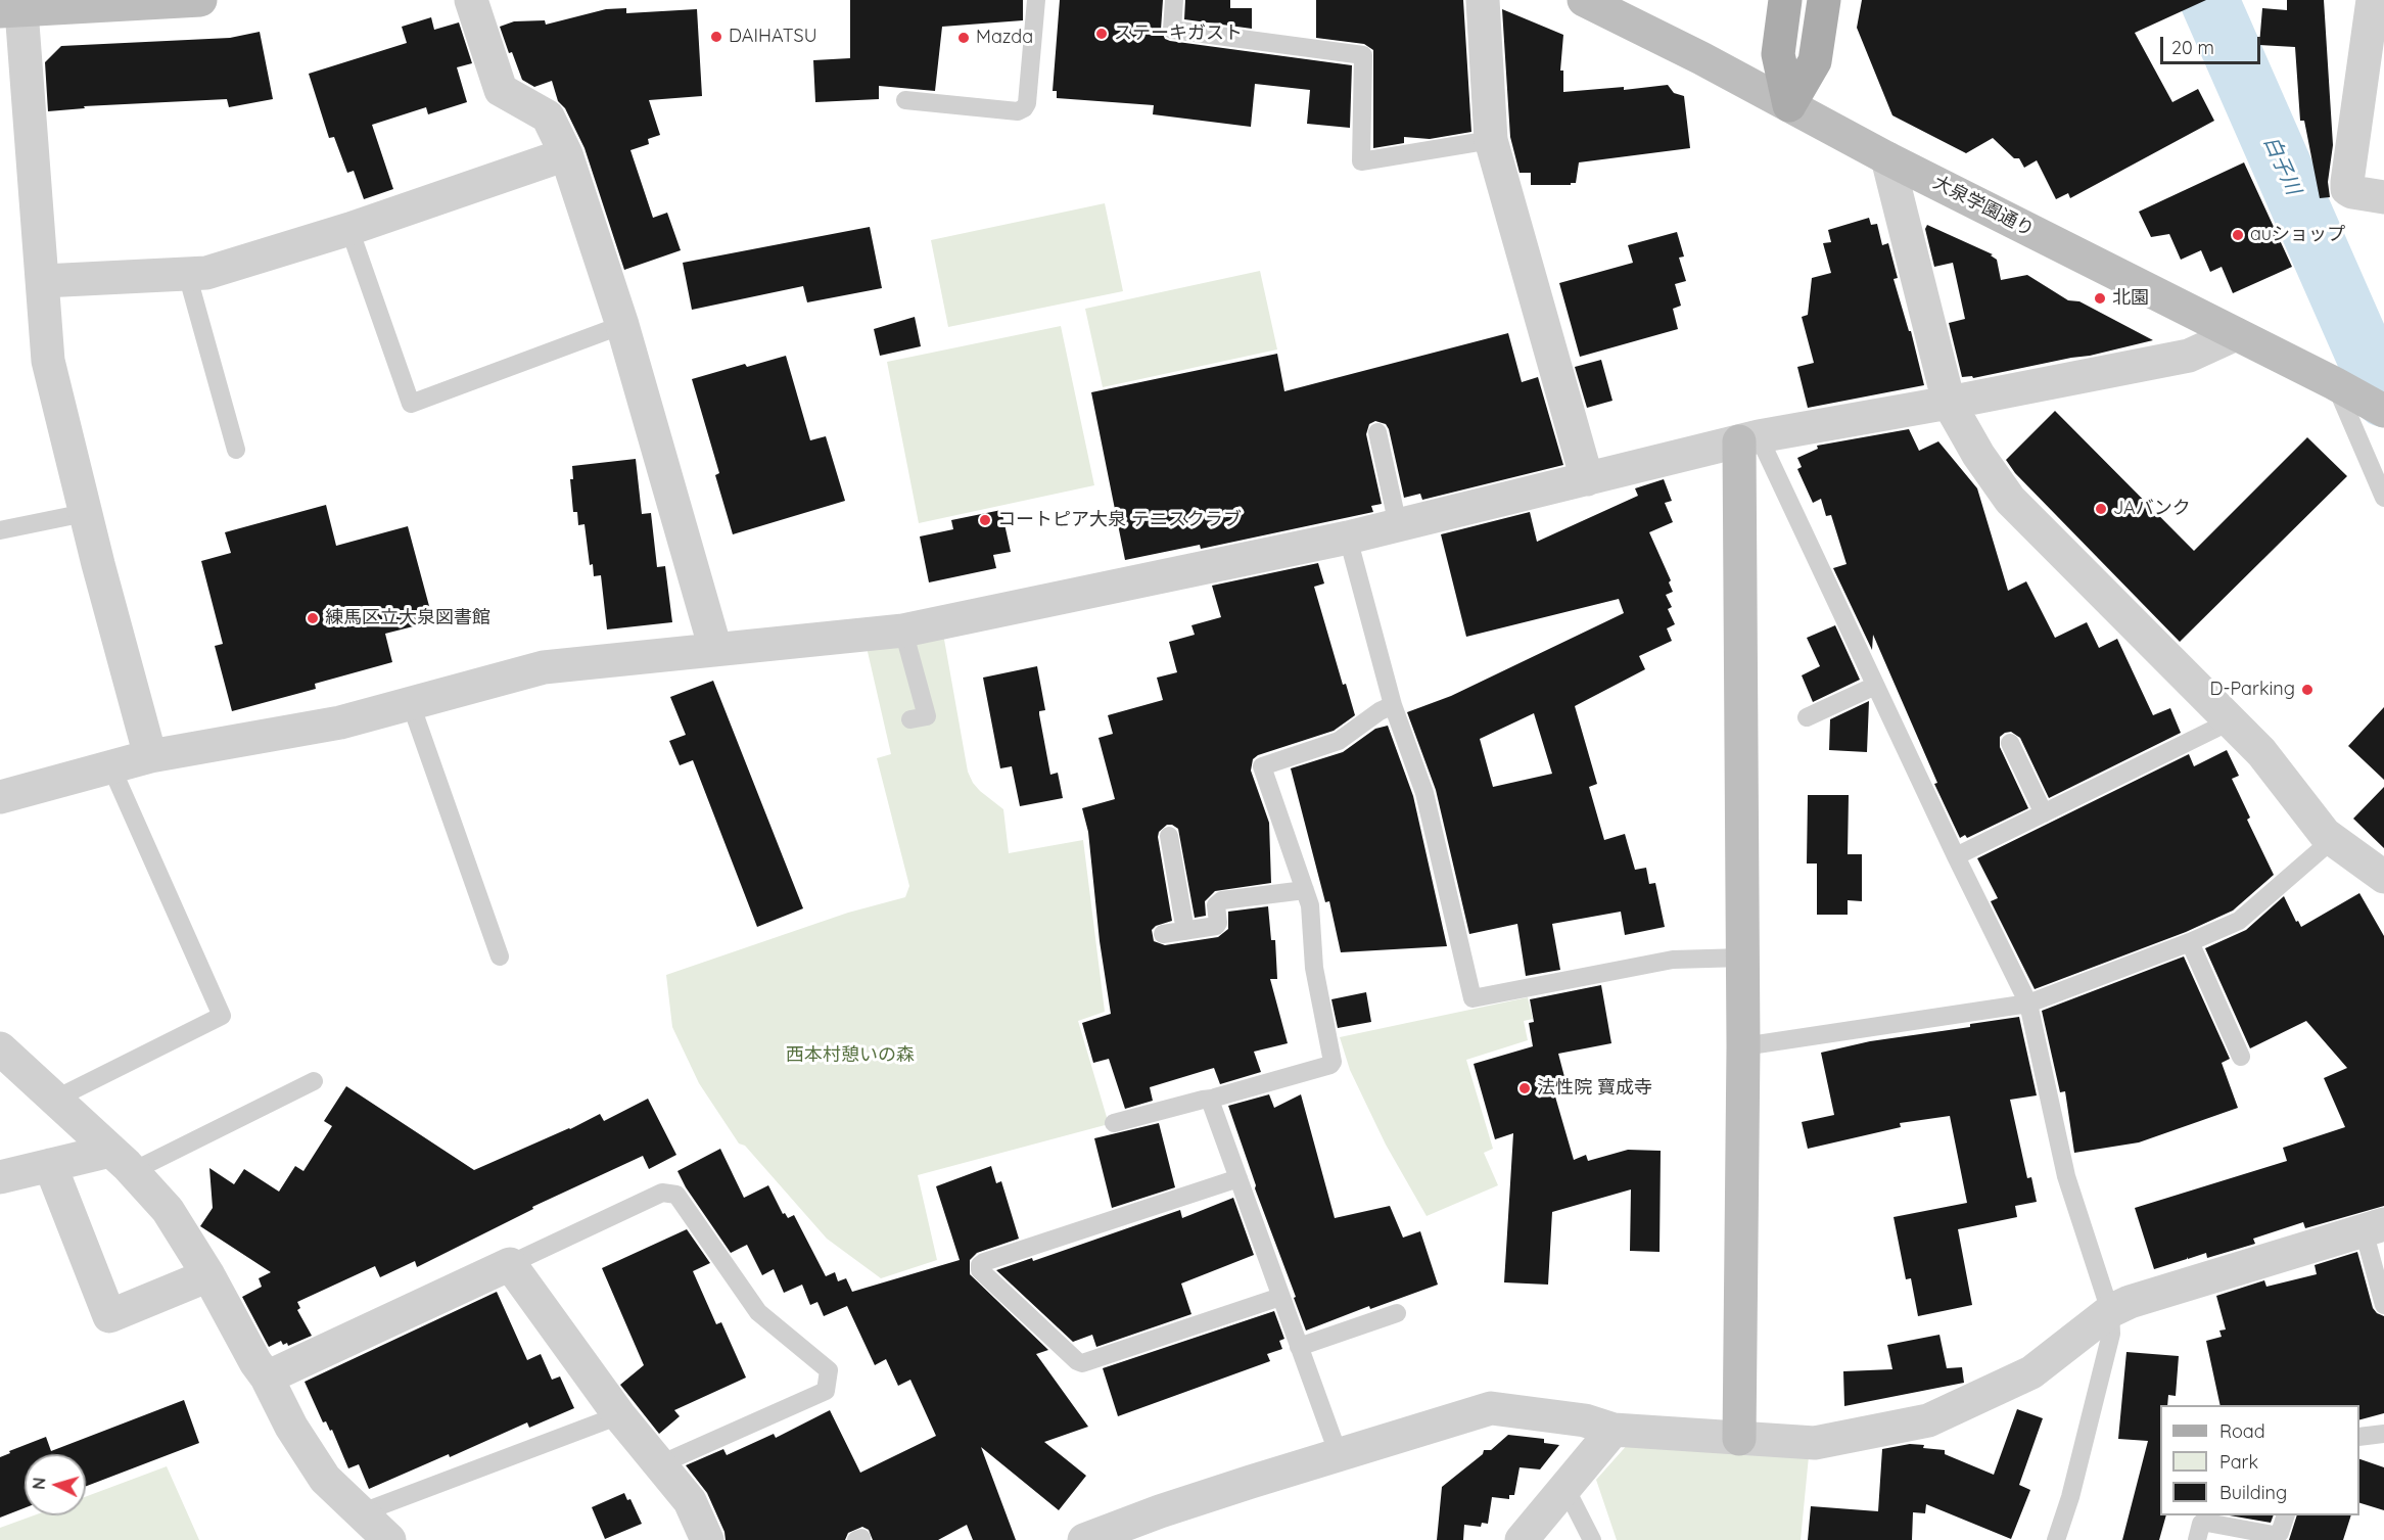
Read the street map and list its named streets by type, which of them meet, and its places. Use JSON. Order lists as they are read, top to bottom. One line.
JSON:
{"streets":{"street":["大泉学園通り"]},"water":["白子川"],"parks":["西本村憩いの森"],"places":["ステーキガスト","DAIHATSU","Mazda","auショップ","北園","JAバンク","コートピア大泉 テニスクラブ","練馬区立大泉図書館","D-Parking","法性院 寶成寺"],"legend":["Road","Park","Building"],"scale_bar":"20 m","north":"left"}
